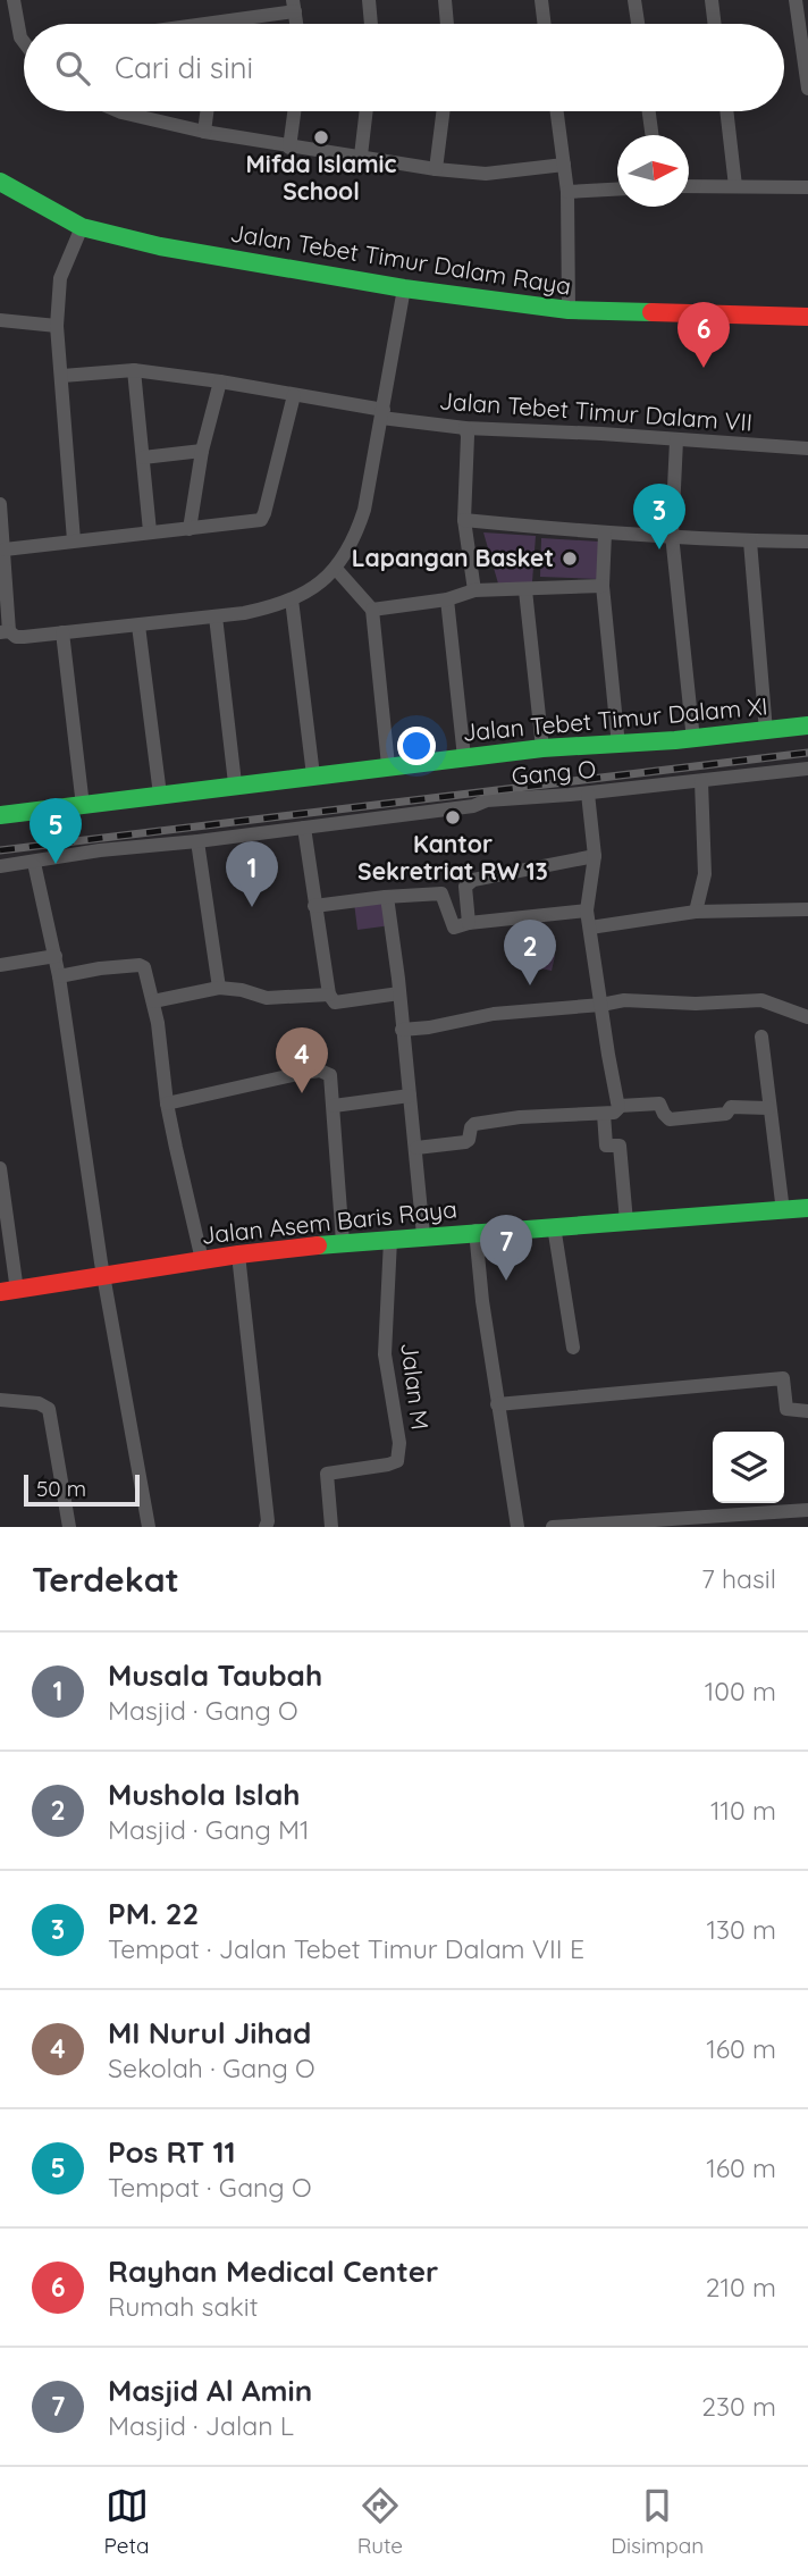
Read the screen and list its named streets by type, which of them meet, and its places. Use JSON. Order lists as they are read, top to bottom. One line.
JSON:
{"streets":{"street":["Jalan Tebet Timur Dalam Raya","Jalan Tebet Timur Dalam VII","Jalan Tebet Timur Dalam XI","Gang O","Jalan Asem Baris Raya","Jalan M"]},"crossings":[["Jalan Asem Baris Raya","Jalan M"]],"places":["Mifda Islamic School","Lapangan Basket","Kantor Sekretriat RW 13"],"scale_bar":"50 m","north":"right","page":{"search":"Cari di sini","pins":["6","3","5","1","2","4","7"],"scale":"50 m","heading":["Terdekat","7 hasil"],"list":[{"mark":"1","name":"Musala Taubah","note":"Masjid · Gang O","value":"100 m"},{"mark":"2","name":"Mushola Islah","note":"Masjid · Gang M1","value":"110 m"},{"mark":"3","name":"PM. 22","note":"Tempat · Jalan Tebet Timur Dalam VII E","value":"130 m"},{"mark":"4","name":"MI Nurul Jihad","note":"Sekolah · Gang O","value":"160 m"},{"mark":"5","name":"Pos RT 11","note":"Tempat · Gang O","value":"160 m"},{"mark":"6","name":"Rayhan Medical Center","note":"Rumah sakit","value":"210 m"},{"mark":"7","name":"Masjid Al Amin","note":"Masjid · Jalan L","value":"230 m"}],"nav":["Peta","Rute","Disimpan"]}}
